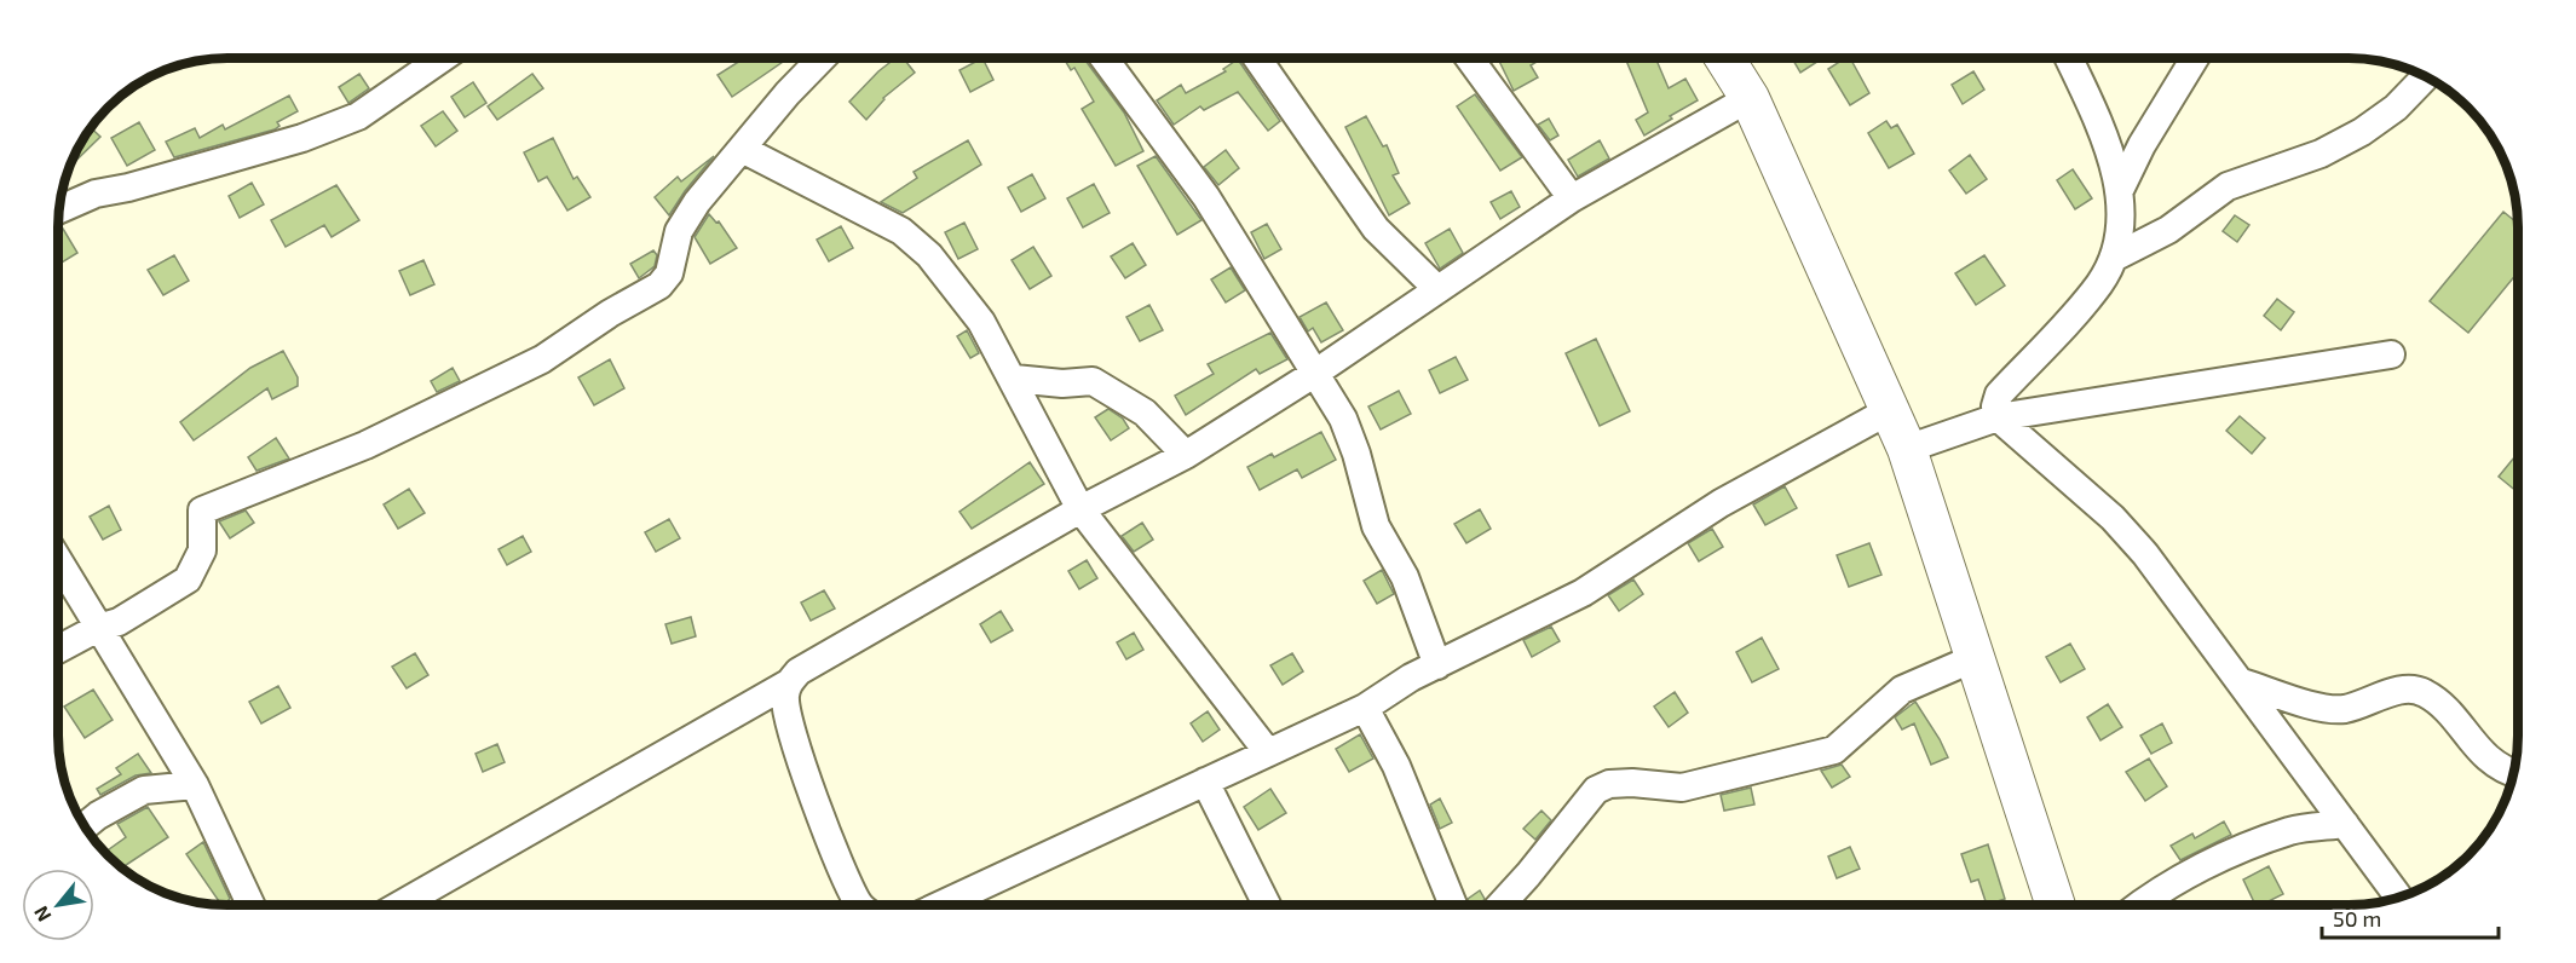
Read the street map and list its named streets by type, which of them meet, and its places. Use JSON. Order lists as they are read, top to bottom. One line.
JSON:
{"scale_bar":"50 m","north":"bottom left"}
